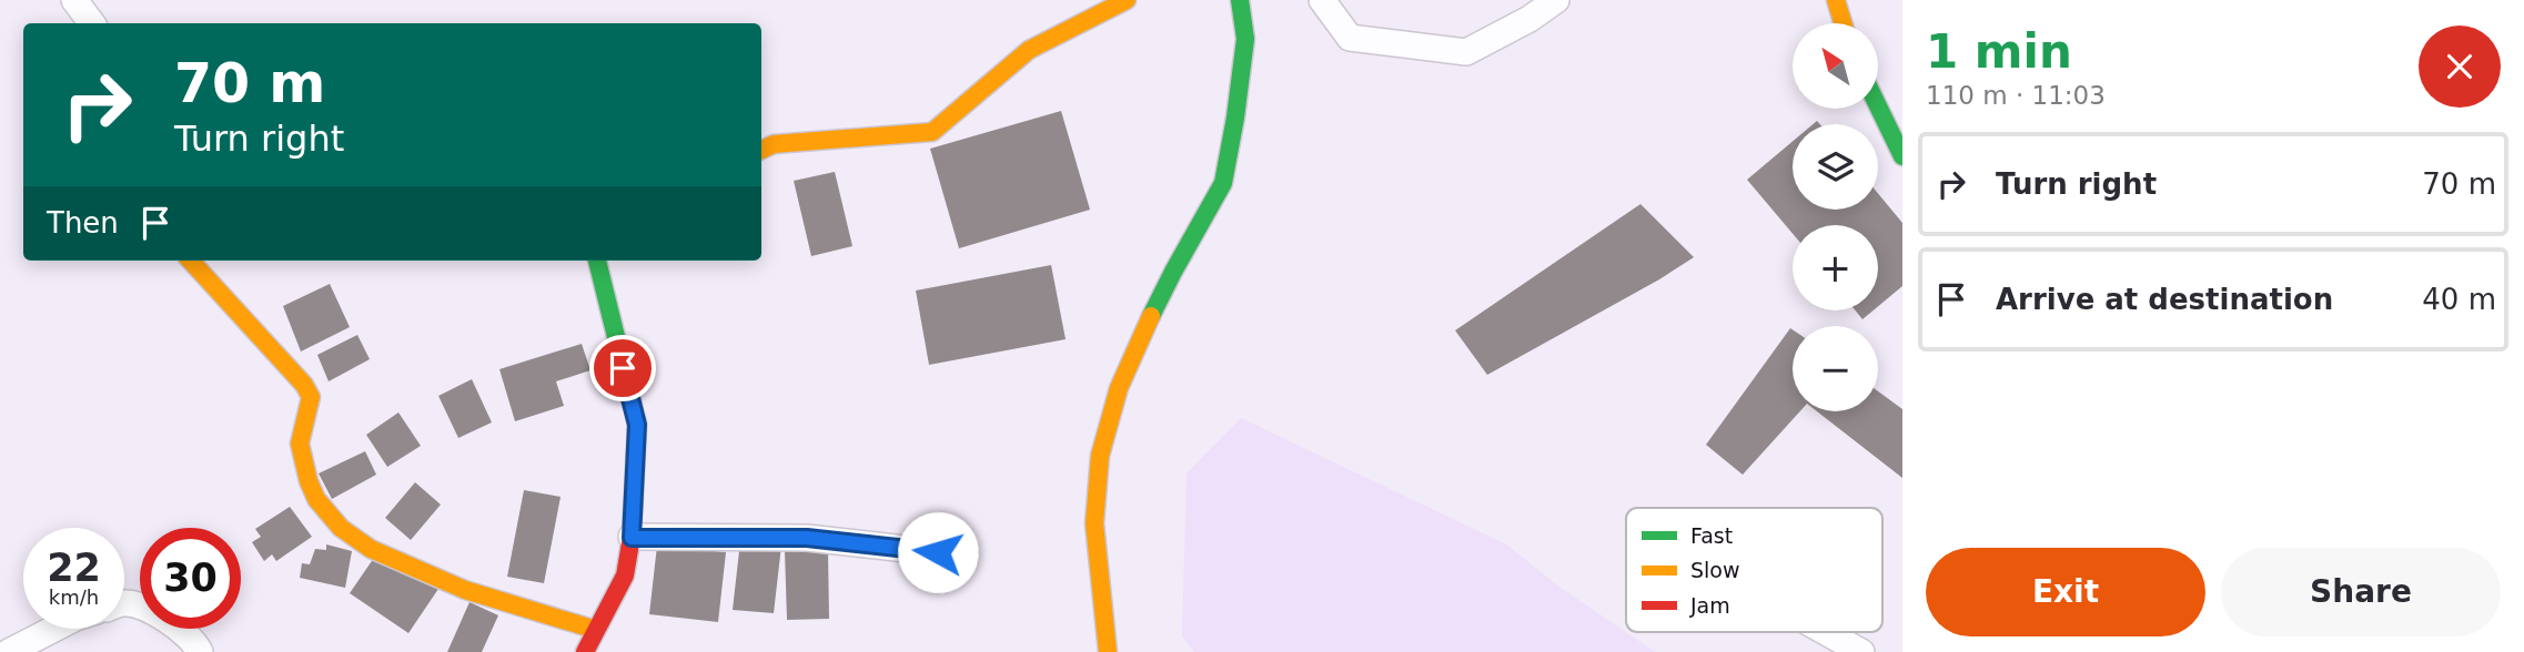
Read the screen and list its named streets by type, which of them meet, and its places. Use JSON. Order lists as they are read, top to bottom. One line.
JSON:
{"legend":["Fast","Slow","Jam"],"north":"top left","page":{"heading":["1 min","110 m · 11:03"],"map_buttons":["+","−"],"turn":["70 m","Turn right"],"list":[{"name":"Turn right","value":"70 m"},{"name":"Arrive at destination","value":"40 m"}],"then":"Then","speed":"22 km/h","limit":"30","buttons":["Exit","Share"]}}
